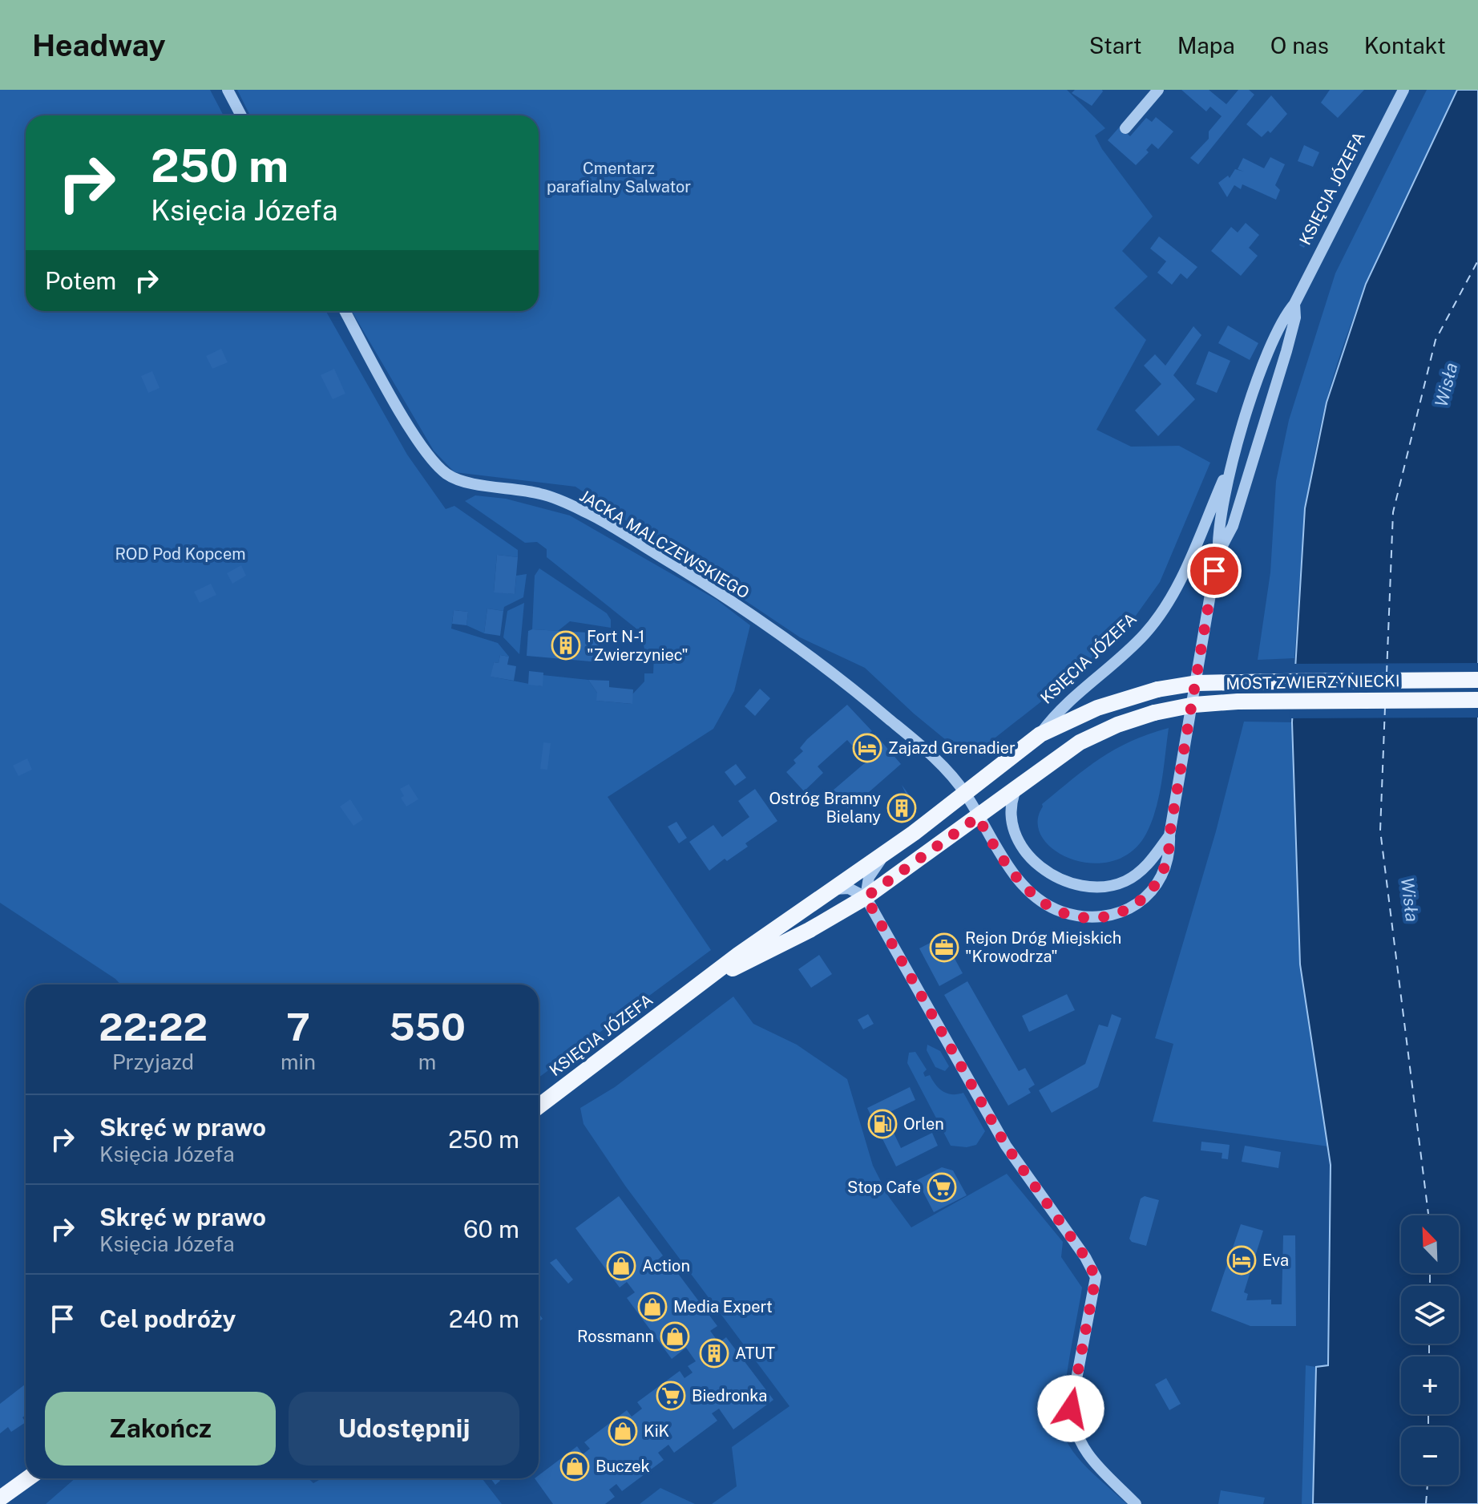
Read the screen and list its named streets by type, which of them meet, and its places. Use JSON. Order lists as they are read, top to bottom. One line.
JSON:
{"streets":{"main road":["KSIĘCIA JÓZEFA","MOST ZWIERZYNIECKI"],"street":["JACKA MALCZEWSKIEGO"]},"crossings":[["KSIĘCIA JÓZEFA","JACKA MALCZEWSKIEGO"],["KSIĘCIA JÓZEFA","MOST ZWIERZYNIECKI"]],"water":["Wisła"],"parks":["Cmentarz parafialny Salwator","ROD Pod Kopcem"],"places":{"building":["Fort N-1 \"Zwierzyniec\"","Ostróg Bramny Bielany","ATUT"],"hotel":["Zajazd Grenadier","Eva"],"office":["Rejon Dróg Miejskich \"Krowodrza\""],"fuel station":["Orlen"],"supermarket":["Stop Cafe","Biedronka"],"shop":["Action","Media Expert","Rossmann","KiK","Buczek"]},"north":"top left","page":{"header":"Headway","nav":["Start","Mapa","O nas","Kontakt"],"turn":["250 m","Księcia Józefa"],"then":"Potem","eta":["22:22","Przyjazd","7","min","550","m"],"list":[{"name":"Skręć w prawo","note":"Księcia Józefa","value":"250 m"},{"name":"Skręć w prawo","note":"Księcia Józefa","value":"60 m"},{"name":"Cel podróży","value":"240 m"}],"map_buttons":["+","−"],"buttons":["Zakończ","Udostępnij"]}}
